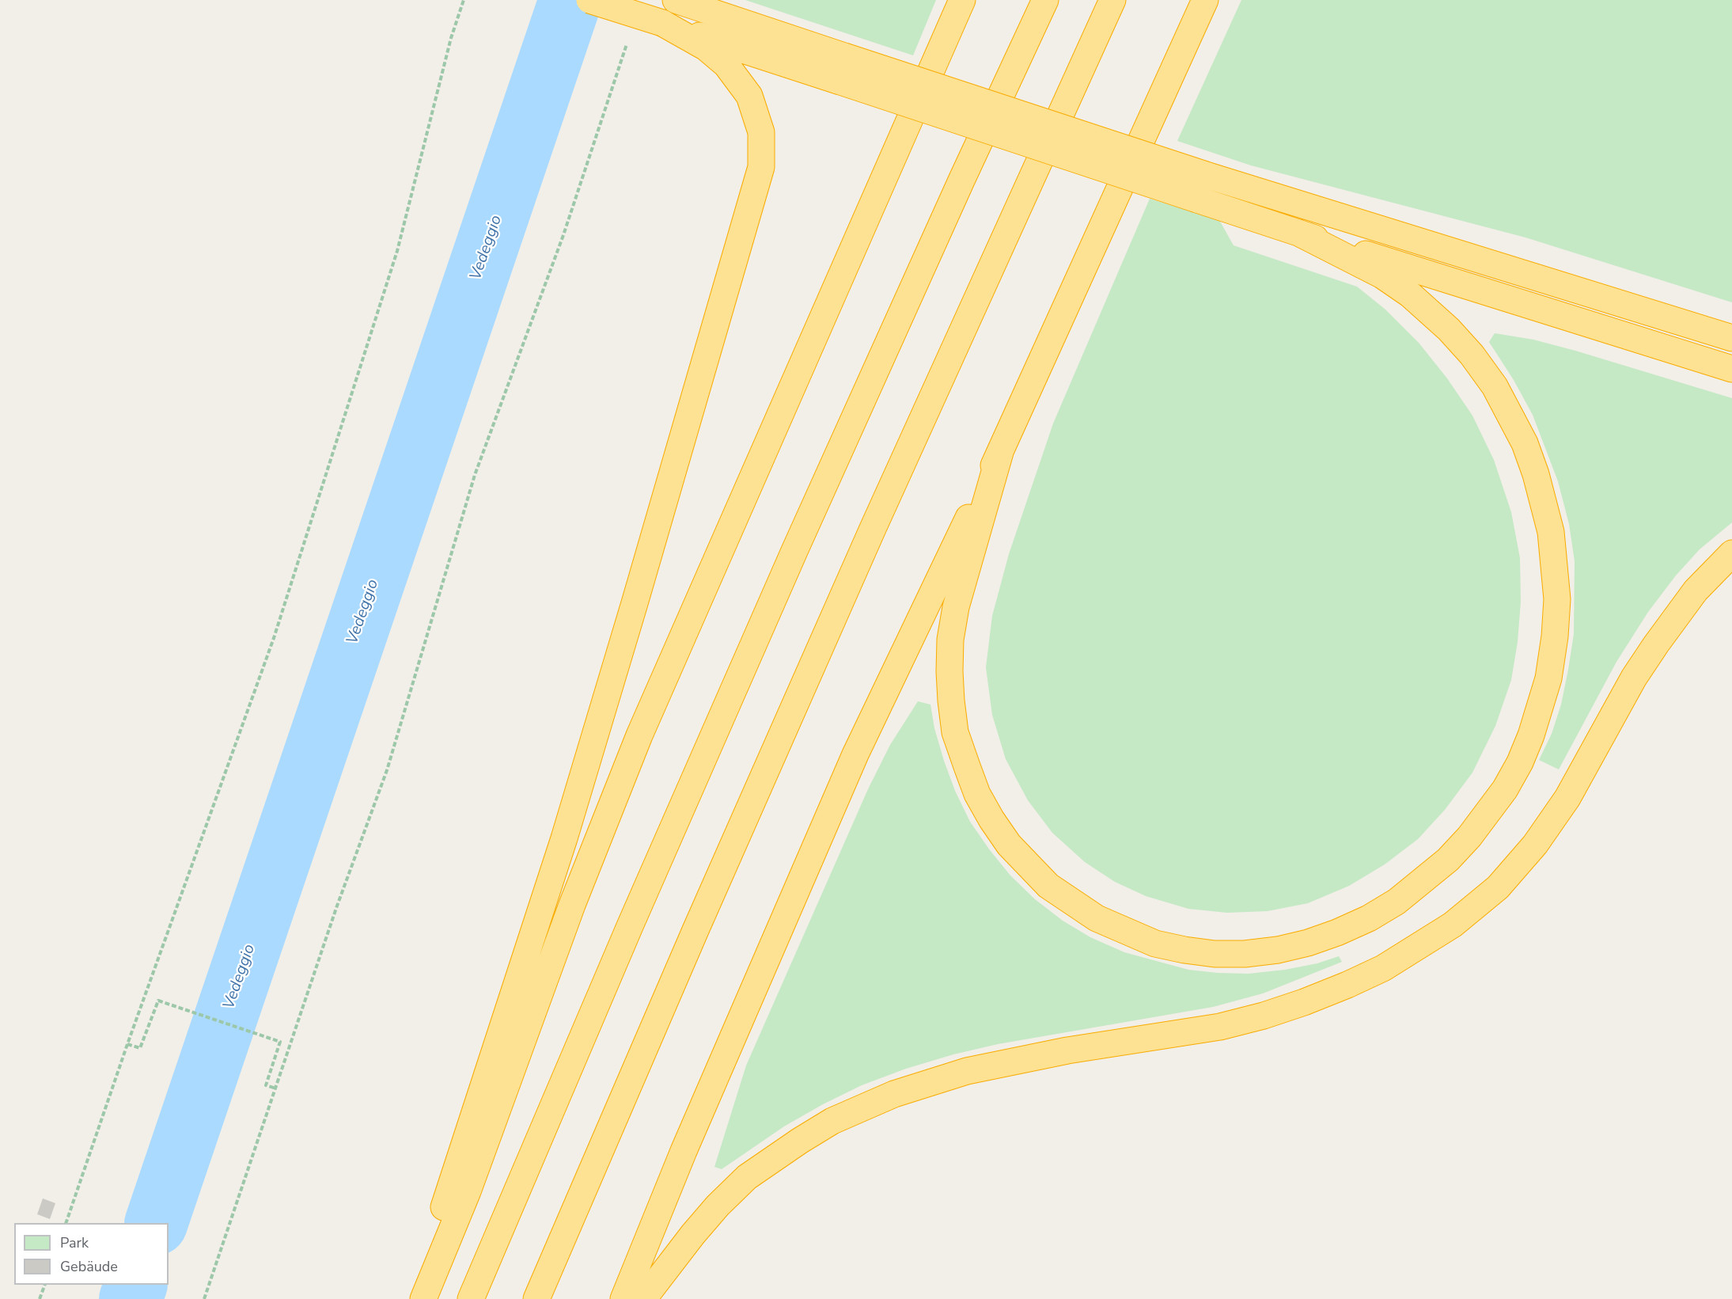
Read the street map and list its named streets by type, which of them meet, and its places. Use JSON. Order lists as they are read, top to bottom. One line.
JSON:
{"water":["Vedeggio"],"legend":["Park","Gebäude"]}
